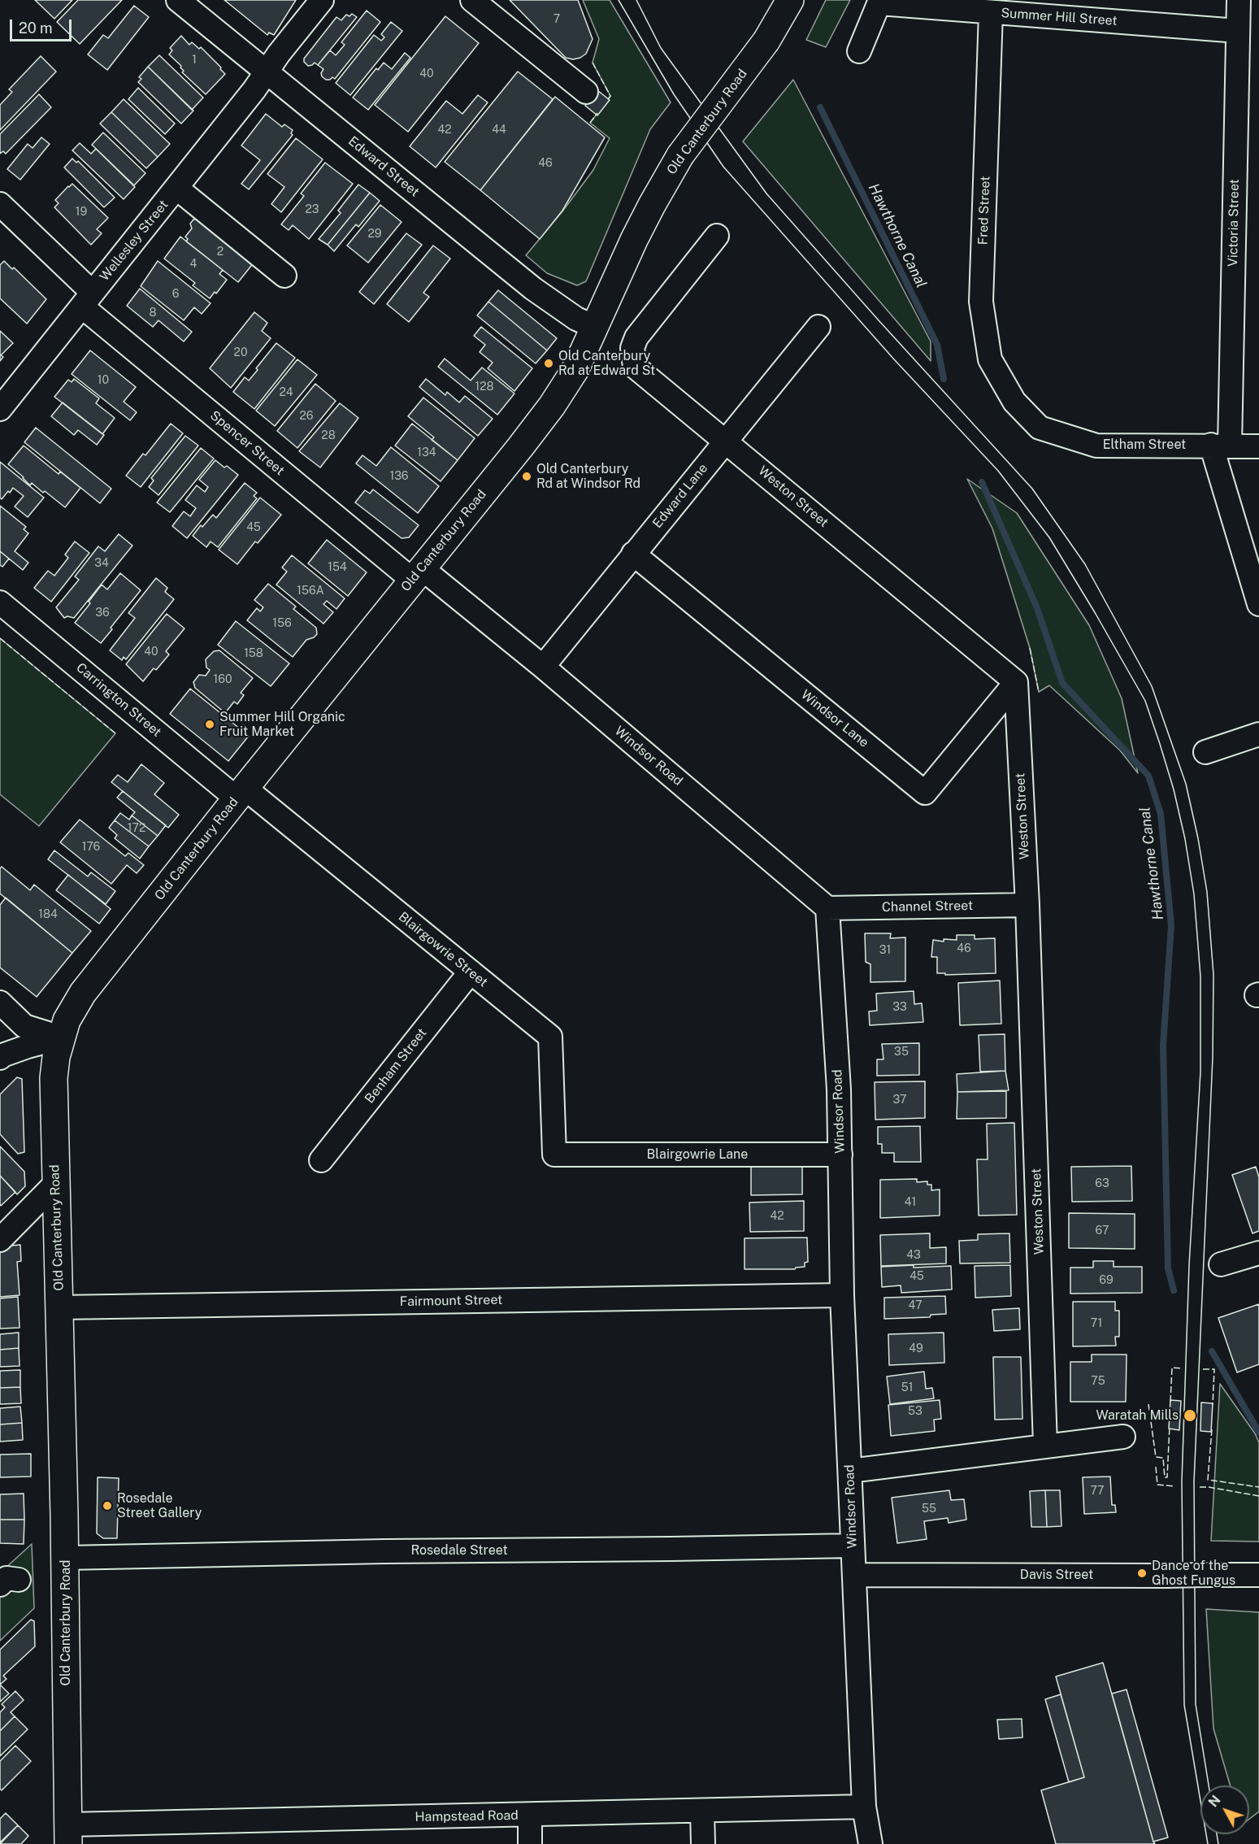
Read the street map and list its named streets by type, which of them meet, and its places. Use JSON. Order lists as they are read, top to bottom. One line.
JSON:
{"streets":{"main road":["Old Canterbury Road"],"street":["Summer Hill Street","Edward Street","Fred Street","Victoria Street","Wellesley Street","Spencer Street","Eltham Street","Edward Lane","Weston Street","Carrington Street","Windsor Lane","Windsor Road","Channel Street","Blairgowrie Street","Benham Street","Blairgowrie Lane","Fairmount Street","Rosedale Street","Davis Street","Hampstead Road"]},"crossings":[["Summer Hill Street","Fred Street"],["Summer Hill Street","Victoria Street"],["Old Canterbury Road","Edward Street"],["Old Canterbury Road","Spencer Street"],["Old Canterbury Road","Carrington Street"],["Old Canterbury Road","Windsor Road"],["Old Canterbury Road","Blairgowrie Street"],["Old Canterbury Road","Fairmount Street"],["Old Canterbury Road","Rosedale Street"],["Old Canterbury Road","Hampstead Road"],["Edward Street","Wellesley Street"],["Fred Street","Eltham Street"],["Victoria Street","Eltham Street"],["Wellesley Street","Spencer Street"],["Spencer Street","Windsor Road"],["Edward Lane","Weston Street"],["Edward Lane","Windsor Lane"],["Edward Lane","Windsor Road"],["Weston Street","Windsor Lane"],["Weston Street","Channel Street"],["Carrington Street","Blairgowrie Street"],["Windsor Road","Channel Street"],["Windsor Road","Blairgowrie Lane"],["Windsor Road","Fairmount Street"],["Windsor Road","Rosedale Street"],["Windsor Road","Davis Street"],["Windsor Road","Hampstead Road"],["Blairgowrie Street","Benham Street"],["Blairgowrie Street","Blairgowrie Lane"]],"water":["Hawthorne Canal"],"places":["Old Canterbury Rd at Edward St","Old Canterbury Rd at Windsor Rd","Summer Hill Organic Fruit Market","Waratah Mills","Rosedale Street Gallery","Dance of the Ghost Fungus"],"house_numbers":["7","1","40","42","44","46","23","19","29","2","4","6","8","20","10","128","24","26","28","134","136","45","34","154","156A","36","156","40","158","160","172","176","184","46","31","33","35","37","63","41","42","67","43","45","69","47","71","49","75","51","53","77","55"],"scale_bar":"20 m","north":"top left"}
